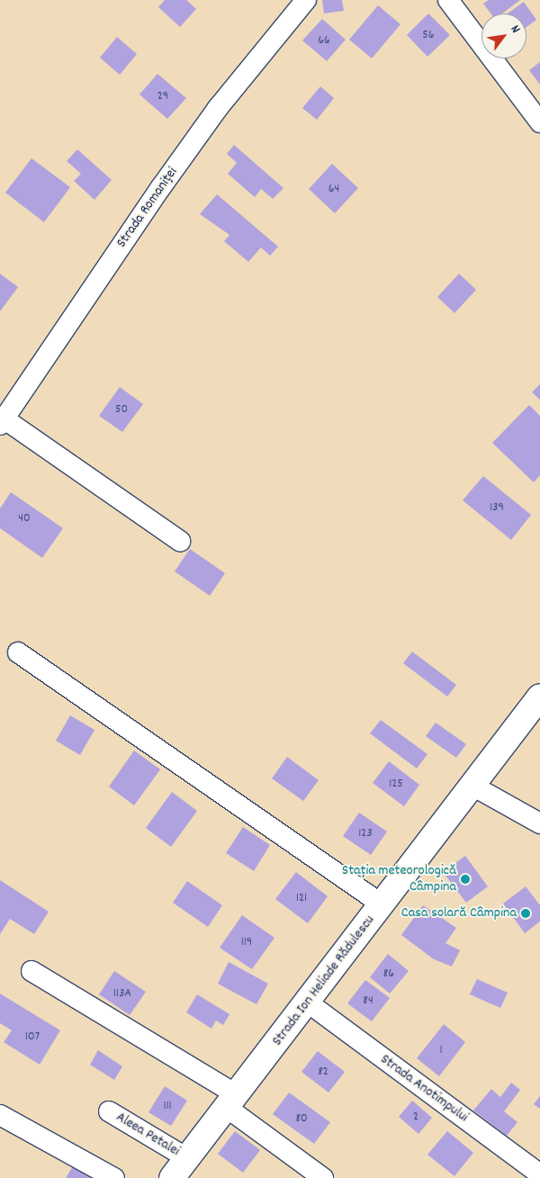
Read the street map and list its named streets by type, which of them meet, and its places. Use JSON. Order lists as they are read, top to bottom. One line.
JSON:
{"streets":{"street":["Strada Romaniței","Strada Ion Heliade Rădulescu","Strada Anotimpului","Aleea Petalei"]},"crossings":[["Strada Ion Heliade Rădulescu","Strada Anotimpului"],["Strada Ion Heliade Rădulescu","Aleea Petalei"]],"places":["Stația meteorologică Câmpina","Casa solară Câmpina"],"house_numbers":["56","66","29","64","50","139","40","125","123","121","119","86","113A","84","107","1","82","111","2","80"],"north":"top right"}
